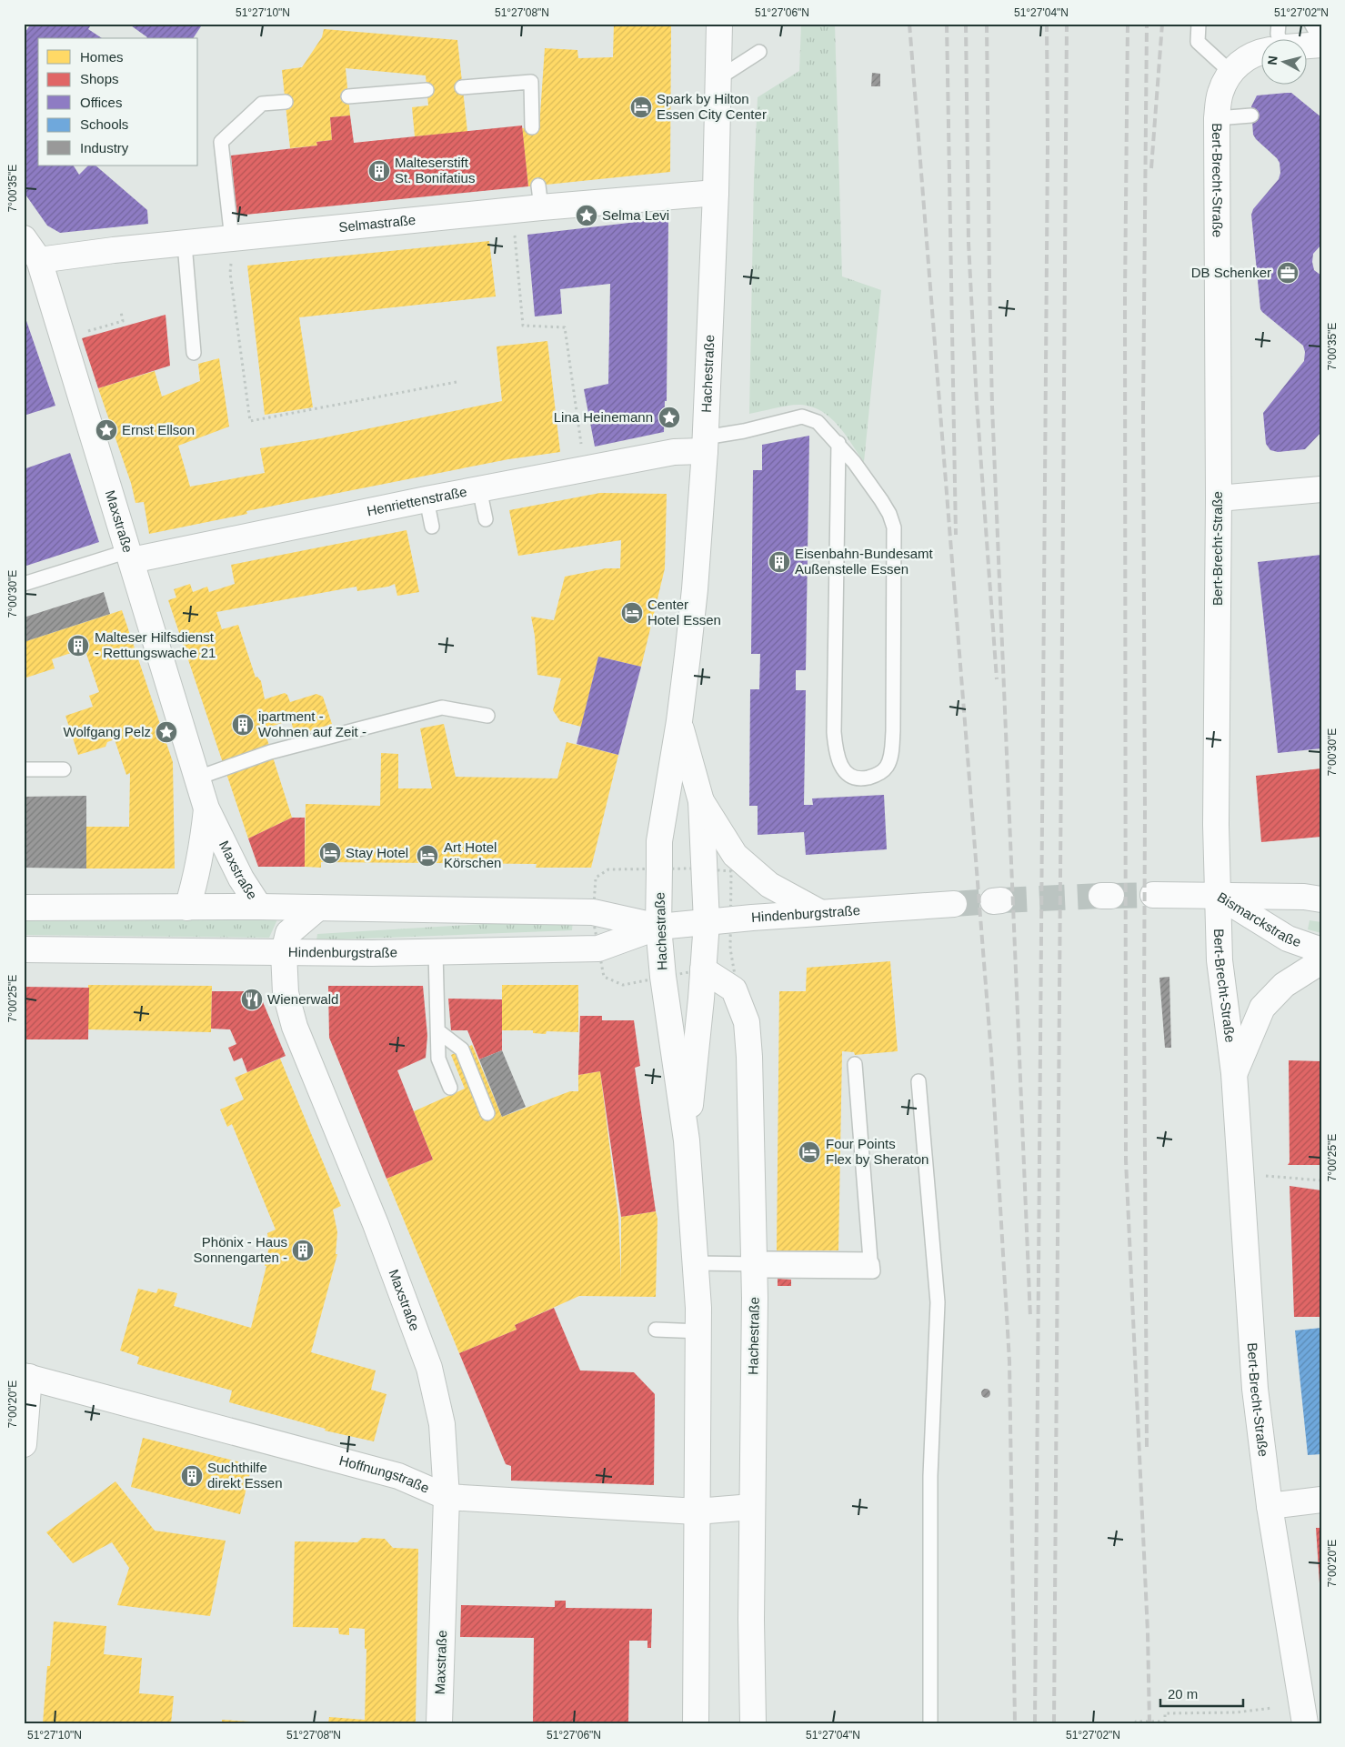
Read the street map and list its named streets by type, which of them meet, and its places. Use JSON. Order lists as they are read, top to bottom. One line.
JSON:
{"streets":{"street":["Bert-Brecht-Straße","Selmastraße","Hachestraße","Henriettenstraße","Maxstraße","Hindenburgstraße","Bismarckstraße","Hoffnungstraße"]},"crossings":[["Bert-Brecht-Straße","Bismarckstraße"],["Selmastraße","Hachestraße"],["Selmastraße","Maxstraße"],["Hachestraße","Henriettenstraße"],["Hachestraße","Hindenburgstraße"],["Hachestraße","Hoffnungstraße"],["Henriettenstraße","Maxstraße"],["Maxstraße","Hindenburgstraße"],["Maxstraße","Hoffnungstraße"]],"places":{"hotel":["Spark by Hilton Essen City Center","Center Hotel Essen","Stay Hotel","Art Hotel Körschen","Four Points Flex by Sheraton"],"building":["Malteserstift St. Bonifatius","Eisenbahn-Bundesamt Außenstelle Essen","Malteser Hilfsdienst - Rettungswache 21","ipartment - Wohnen auf Zeit -","Phönix - Haus Sonnengarten -","Suchthilfe direkt Essen"],"place":["Selma Levi","Lina Heinemann","Ernst Ellson","Wolfgang Pelz"],"office":["DB Schenker"],"restaurant":["Wienerwald"]},"legend":["Homes","Shops","Offices","Schools","Industry"],"scale_bar":"20 m","north":"left","coordinates":["51°27'10\"N","51°27'08\"N","51°27'06\"N","51°27'04\"N","51°27'02\"N","7°00'35\"E","7°00'30\"E","7°00'25\"E","7°00'20\"E"]}
